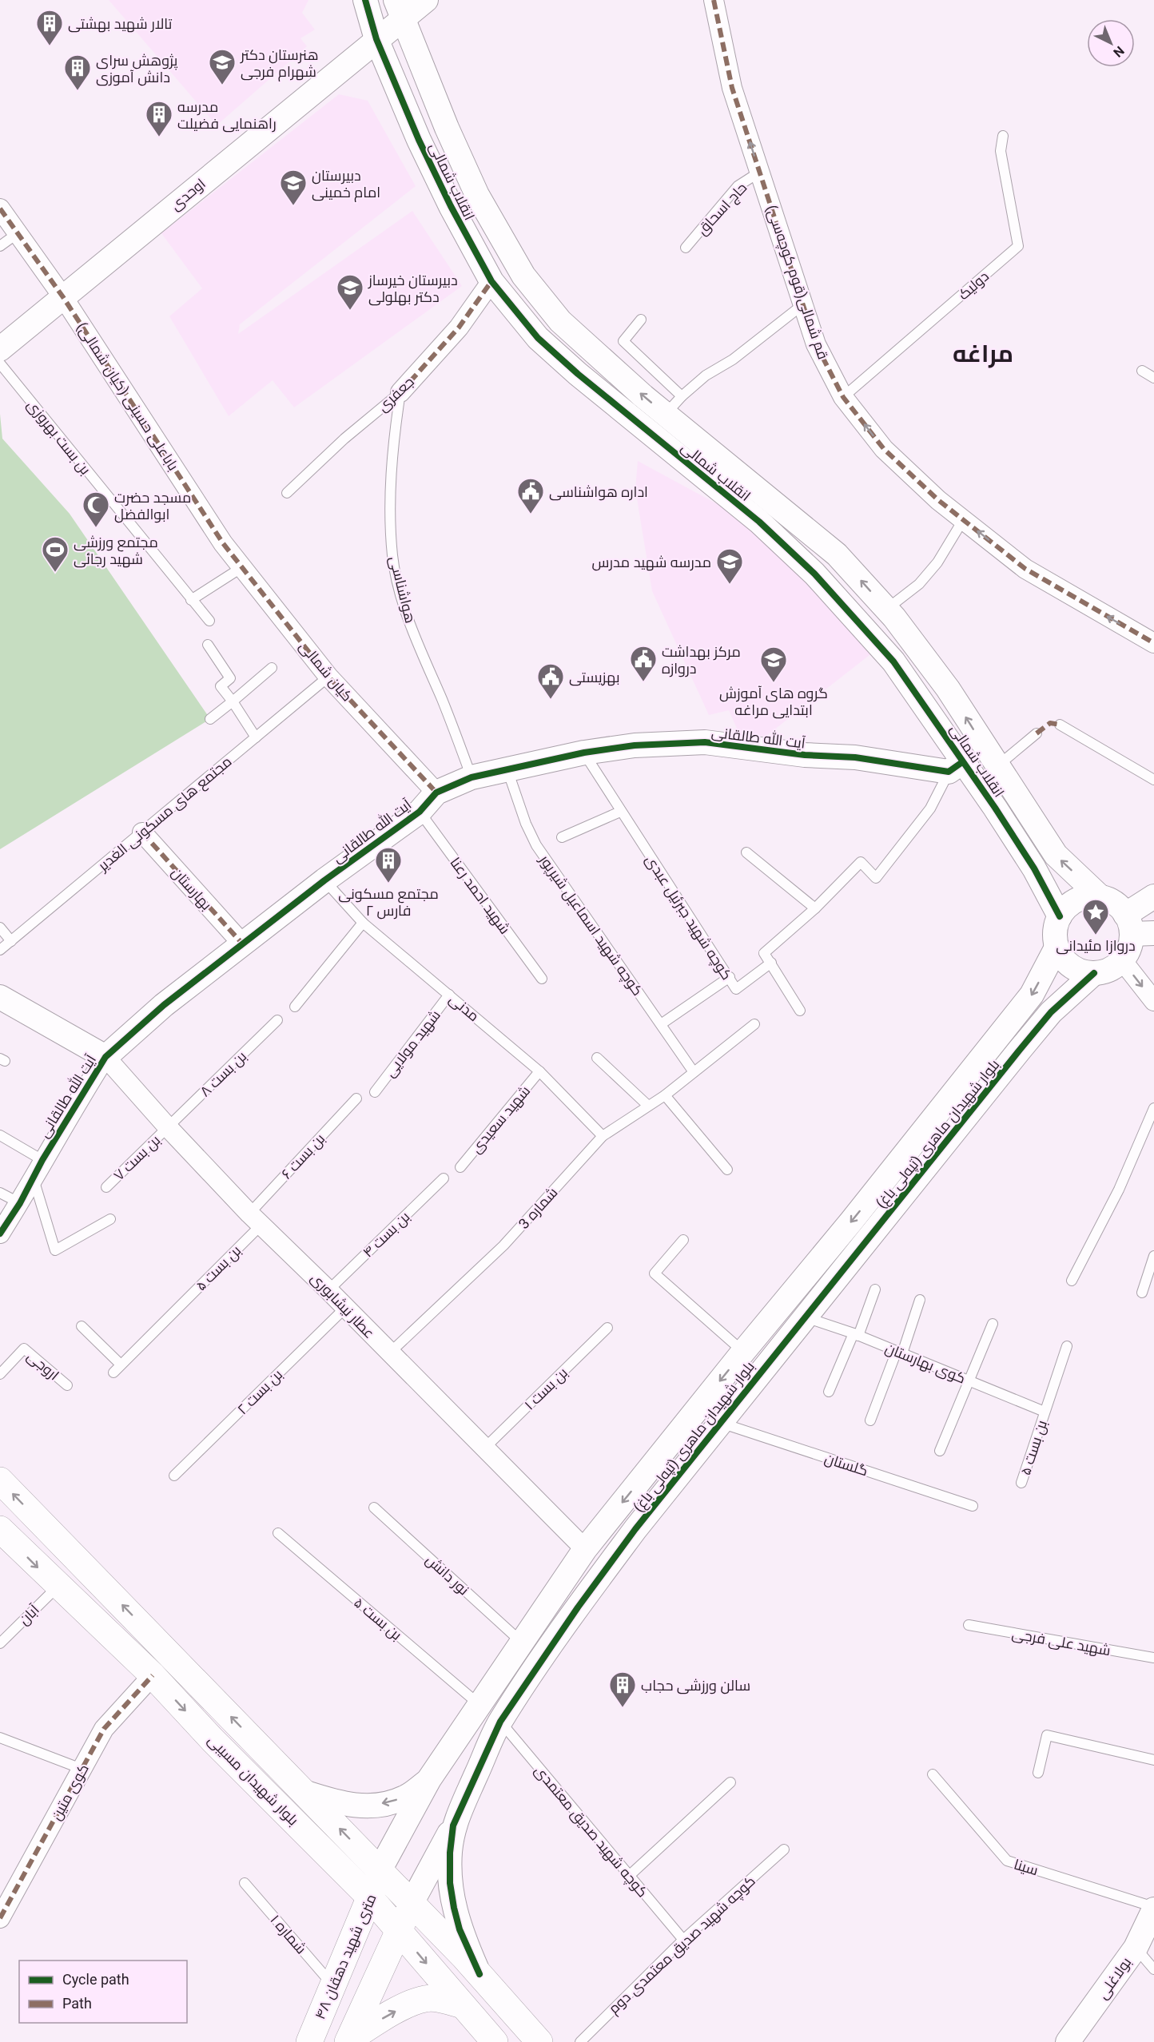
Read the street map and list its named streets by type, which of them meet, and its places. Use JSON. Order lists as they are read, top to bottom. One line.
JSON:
{"streets":{"main road":["بلوار شهیدان مسیبی","۴۸ متری شهید دهقان"],"street":["انقلاب شمالی","اوحدی","قم شمالی(قوم کوچه‌سی)","جعفری","باباعلی حسینی (کیان شمالی)","کیان شمالی","آیت الله طالقانی","بهارستان","بلوار شهیدان ماهری (تپه‌لی باغ)","عطار نیشابوری","کوی متین","بولاغلی"],"lane":["حاج اسحاق","دولیک","بن بست بهروزی","هواشناسی","مجتمع های مسکونی الغدیر","شهید احمد رعنا","کوچه شهید جبرئیل عبدی","کوچه شهید اسماعیل شیرپور","مدنی","شهید مولایی","بن بست ۸","شهید سعیدی","بن بست ۶","بن بست ۷","شماره 3","بن بست ۴","بن بست ۵","کوی بهارستان","اروجی","بن بست ۱","بن بست ۲","گلستان","نور دانش","آبان","شهید علی فرجی","کوچه شهید صدیق معتمدی","سینا","شماره ۱","کوچه شهید صدیق معتمدی دوم"]},"crossings":[["انقلاب شمالی","اوحدی"],["انقلاب شمالی","جعفری"],["انقلاب شمالی","آیت الله طالقانی"],["انقلاب شمالی","بلوار شهیدان ماهری (تپه‌لی باغ)"],["اوحدی","باباعلی حسینی (کیان شمالی)"],["حاج اسحاق","قم شمالی(قوم کوچه‌سی)"],["قم شمالی(قوم کوچه‌سی)","دولیک"],["جعفری","هواشناسی"],["باباعلی حسینی (کیان شمالی)","کیان شمالی"],["هواشناسی","آیت الله طالقانی"],["کیان شمالی","آیت الله طالقانی"],["کیان شمالی","مجتمع های مسکونی الغدیر"],["آیت الله طالقانی","بهارستان"],["آیت الله طالقانی","شهید احمد رعنا"],["آیت الله طالقانی","کوچه شهید جبرئیل عبدی"],["آیت الله طالقانی","کوچه شهید اسماعیل شیرپور"],["آیت الله طالقانی","مدنی"],["آیت الله طالقانی","عطار نیشابوری"],["مجتمع های مسکونی الغدیر","بهارستان"],["کوچه شهید اسماعیل شیرپور","شماره 3"],["مدنی","شهید مولایی"],["مدنی","شهید سعیدی"],["مدنی","شماره 3"],["بن بست ۸","بن بست ۷"],["بن بست ۸","عطار نیشابوری"],["بلوار شهیدان ماهری (تپه‌لی باغ)","بن بست ۵"],["بلوار شهیدان ماهری (تپه‌لی باغ)","عطار نیشابوری"],["بلوار شهیدان ماهری (تپه‌لی باغ)","کوی بهارستان"],["بلوار شهیدان ماهری (تپه‌لی باغ)","گلستان"],["بلوار شهیدان ماهری (تپه‌لی باغ)","نور دانش"],["بلوار شهیدان ماهری (تپه‌لی باغ)","بلوار شهیدان مسیبی"],["بلوار شهیدان ماهری (تپه‌لی باغ)","کوچه شهید صدیق معتمدی"],["بلوار شهیدان ماهری (تپه‌لی باغ)","۴۸ متری شهید دهقان"],["بن بست ۶","بن بست ۵"],["بن بست ۶","عطار نیشابوری"],["بن بست ۷","عطار نیشابوری"],["شماره 3","عطار نیشابوری"],["بن بست ۴","عطار نیشابوری"],["بن بست ۵","عطار نیشابوری"],["بن بست ۵","کوی بهارستان"],["عطار نیشابوری","بن بست ۱"],["عطار نیشابوری","بن بست ۲"],["آبان","بلوار شهیدان مسیبی"],["بلوار شهیدان مسیبی","کوی متین"],["بلوار شهیدان مسیبی","۴۸ متری شهید دهقان"],["کوچه شهید صدیق معتمدی","کوچه شهید صدیق معتمدی دوم"],["سینا","بولاغلی"],["شماره ۱","۴۸ متری شهید دهقان"]],"one_way":["قم شمالی(قوم کوچه‌سی)"],"districts":["مراغه"],"places":{"building":["تالار شهید بهشتی","پژوهش سرای دانش آموزی","مدرسه راهنمایی فضیلت","مجتمع مسکونی فارس ۲","سالن ورزشی حجاب"],"school or university":["هنرستان دکتر شهرام فرجی","دبیرستان امام خمینی","دبیرستان خیرساز دکتر بهلولی","مدرسه شهید مدرس","گروه های آموزش ابتدایی مراغه"],"public building":["اداره هواشناسی","مرکز بهداشت دروازه","بهزیستی"],"mosque":["مسجد حضرت ابوالفضل"],"sports":["مجتمع ورزشی شهید رجائی"],"place":["دروازا مئیدانی"]},"legend":["Cycle path","Path"],"north":"bottom right"}
